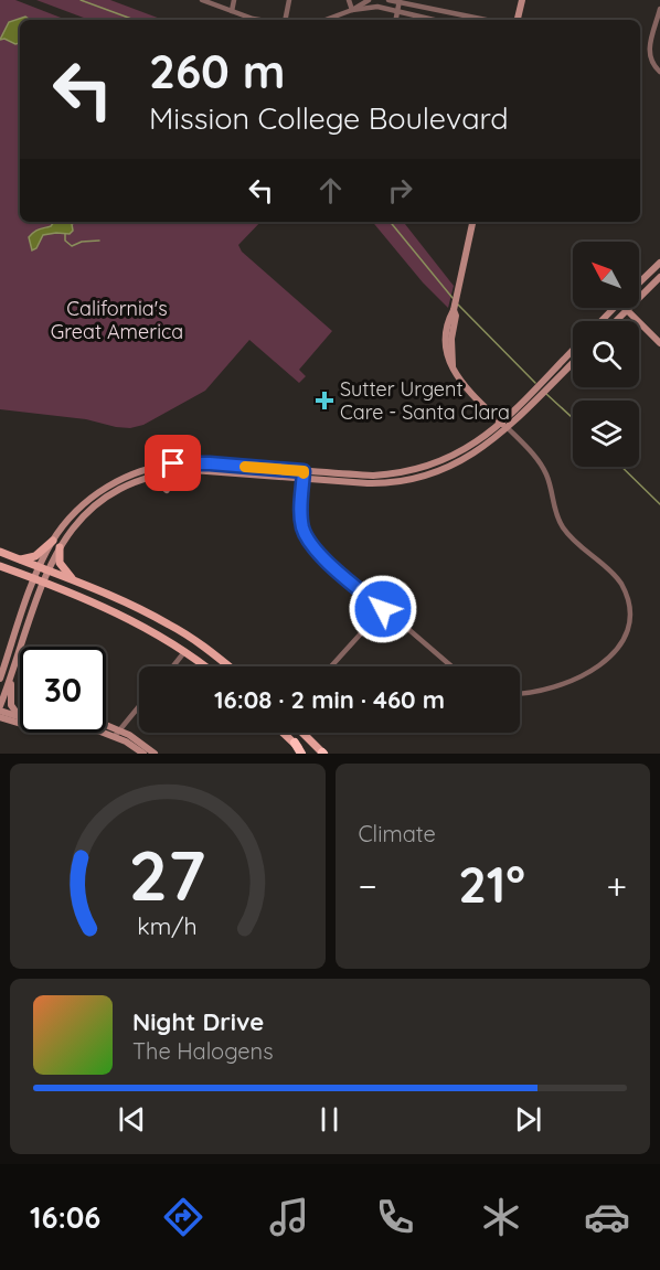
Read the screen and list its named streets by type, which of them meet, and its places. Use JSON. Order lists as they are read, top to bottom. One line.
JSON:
{"parks":["California's Great America"],"places":{"health":["Sutter Urgent Care - Santa Clara"]},"north":"top left","page":{"turn":["260 m","Mission College Boulevard"],"limit":"30","trip":"16:08 · 2 min · 460 m","tile":"Climate","heat":["−","21°","+"],"song":["Night Drive","The Halogens"],"tabs":"16:06","gauge":["27","km/h"]}}
